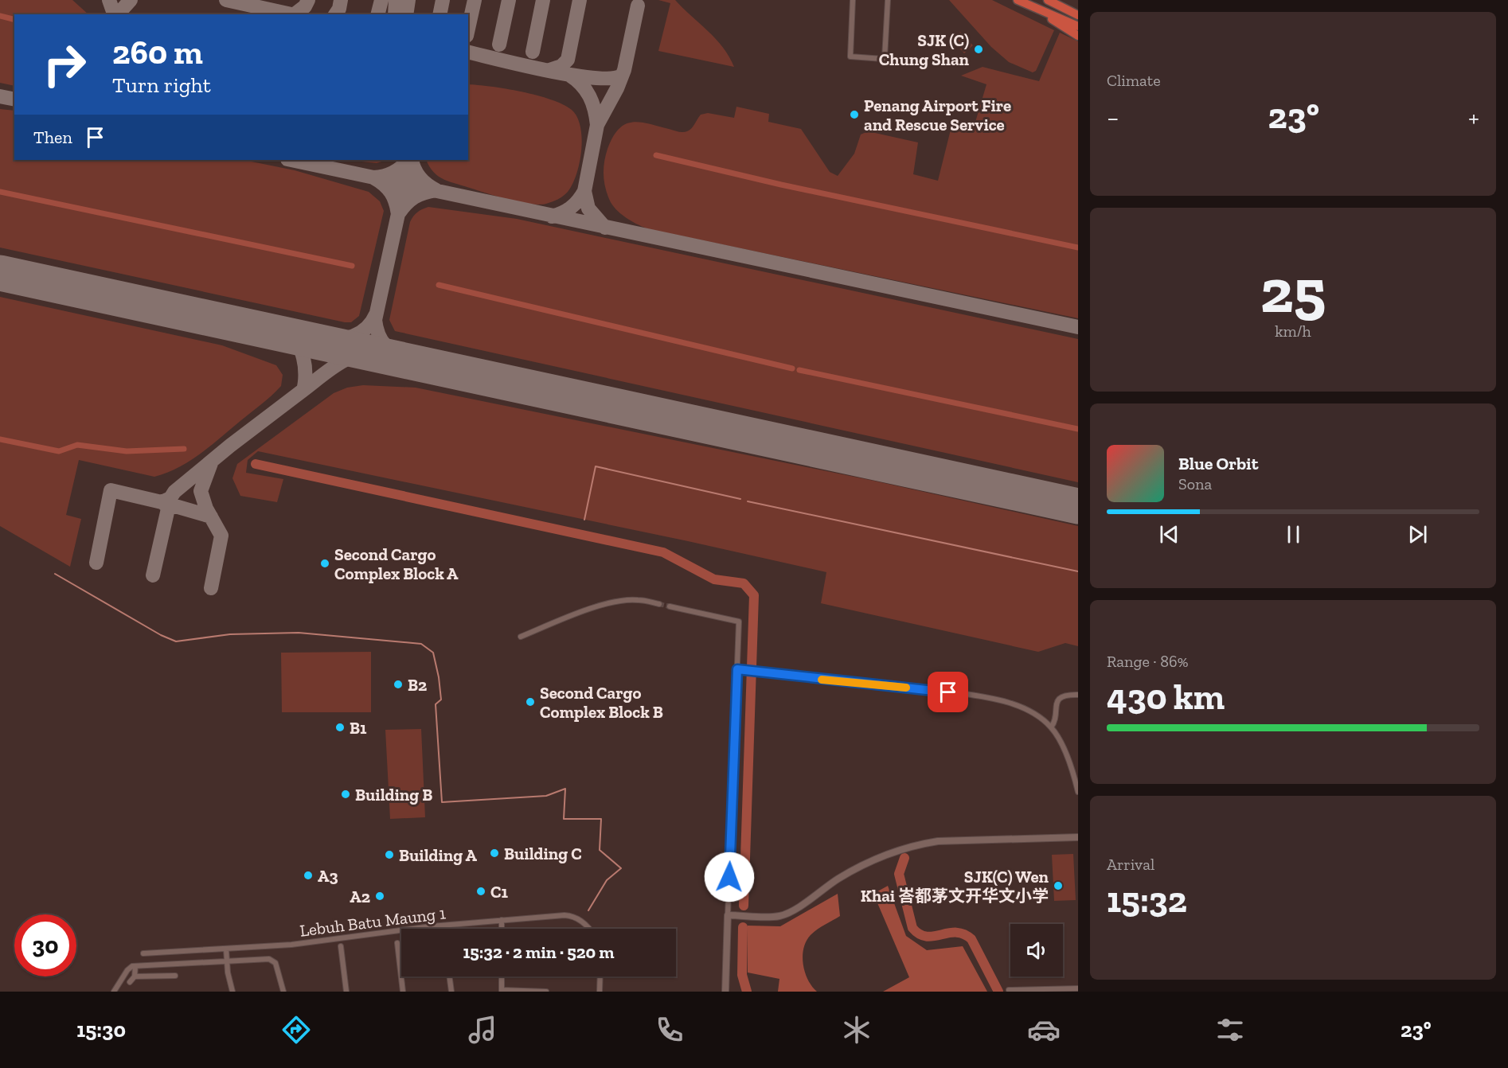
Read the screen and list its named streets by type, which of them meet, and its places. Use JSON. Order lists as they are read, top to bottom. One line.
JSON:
{"streets":{"street":["Lebuh Batu Maung 1"]},"places":["SJK (C) Chung Shan","Penang Airport Fire and Rescue Service","Second Cargo Complex Block A","B2","Second Cargo Complex Block B","B1","Building B","Building C","Building A","A3","SJK(C) Wen Khai 峇都茅文开华文小学","C1","A2"],"page":{"tile":["Climate",["25","km/h"],["Range · 86%","430 km"],["Arrival","15:32"]],"turn":["260 m","Turn right"],"heat":["−","23°","+"],"then":"Then","song":["Blue Orbit","Sona"],"limit":"30","trip":"15:32 · 2 min · 520 m","tabs":["15:30","23°"]}}
